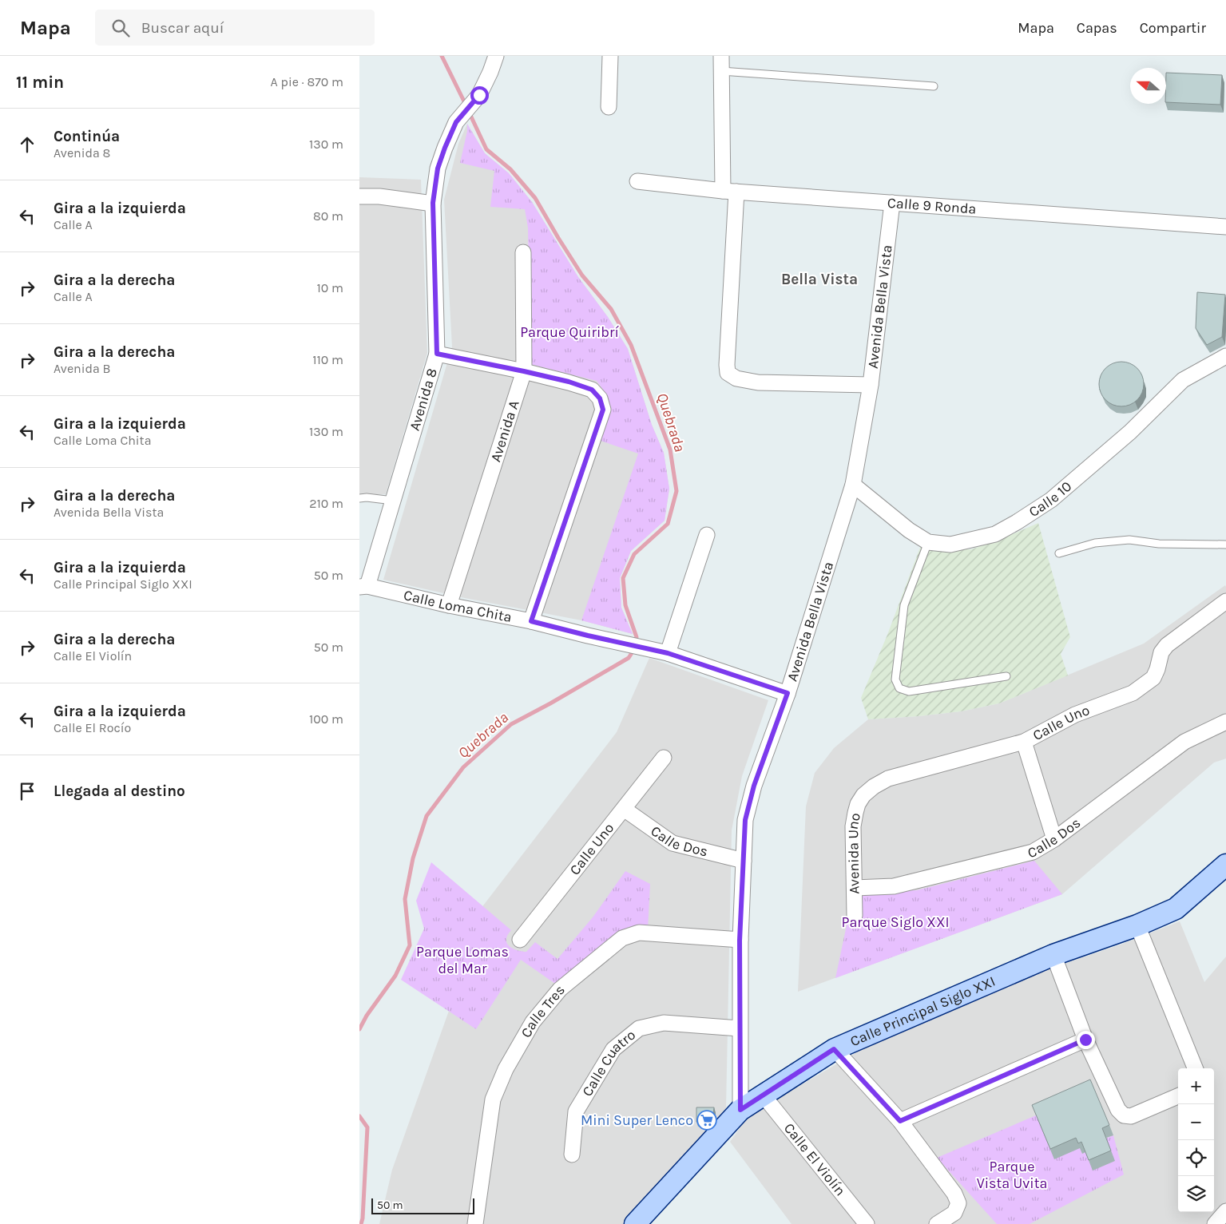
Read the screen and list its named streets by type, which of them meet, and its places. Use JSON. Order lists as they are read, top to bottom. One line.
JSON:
{"streets":{"street":["Calle 9 Ronda","Avenida Bella Vista","Avenida 8","Avenida A","Calle 10","Calle Loma Chita","Calle Uno","Calle Dos","Avenida Uno","Calle Principal Siglo XXI","Calle Tres","Calle Cuatro","Calle El Violín"]},"crossings":[["Calle 9 Ronda","Avenida Bella Vista"],["Avenida Bella Vista","Calle 10"],["Avenida Bella Vista","Calle Loma Chita"],["Avenida Bella Vista","Calle Dos"],["Avenida Bella Vista","Calle Principal Siglo XXI"],["Avenida Bella Vista","Calle Tres"],["Avenida Bella Vista","Calle Cuatro"],["Avenida 8","Calle Loma Chita"],["Avenida A","Calle Loma Chita"],["Calle Uno","Calle Dos"],["Calle Uno","Avenida Uno"],["Calle Dos","Avenida Uno"],["Calle Principal Siglo XXI","Calle El Violín"]],"districts":["Bella Vista"],"water":["Quebrada"],"parks":["Parque Quiribrí","Parque Siglo XXI","Parque Lomas del Mar","Parque Vista Uvita"],"places":{"supermarket":["Mini Super Lenco"]},"scale_bar":"50 m","north":"left","page":{"header":"Mapa","search":"Buscar aquí","nav":["Mapa","Capas","Compartir"],"heading":["11 min","A pie · 870 m"],"list":[["Continúa","Avenida 8","130 m"],["Gira a la izquierda","Calle A","80 m"],["Gira a la derecha","Calle A","10 m"],["Gira a la derecha","Avenida B","110 m"],["Gira a la izquierda","Calle Loma Chita","130 m"],["Gira a la derecha","Avenida Bella Vista","210 m"],["Gira a la izquierda","Calle Principal Siglo XXI","50 m"],["Gira a la derecha","Calle El Violín","50 m"],["Gira a la izquierda","Calle El Rocío","100 m"],"Llegada al destino"],"map_buttons":["+","−"],"scale":"50 m"}}
